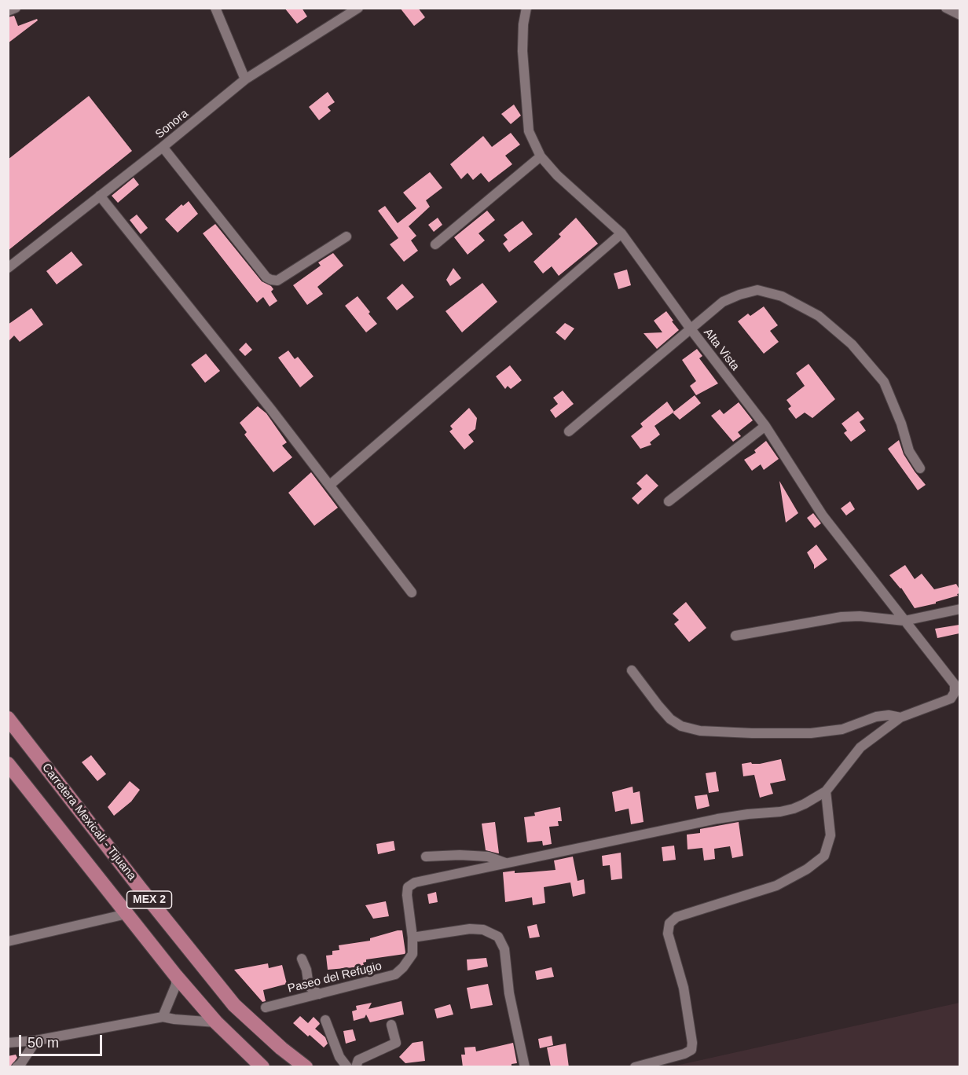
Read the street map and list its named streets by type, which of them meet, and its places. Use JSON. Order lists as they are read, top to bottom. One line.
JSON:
{"streets":{"main road":["Carretera Mexicali - Tijuana","MEX 2"],"street":["Sonora","Alta Vista","Paseo del Refugio"]},"scale_bar":"50 m"}
